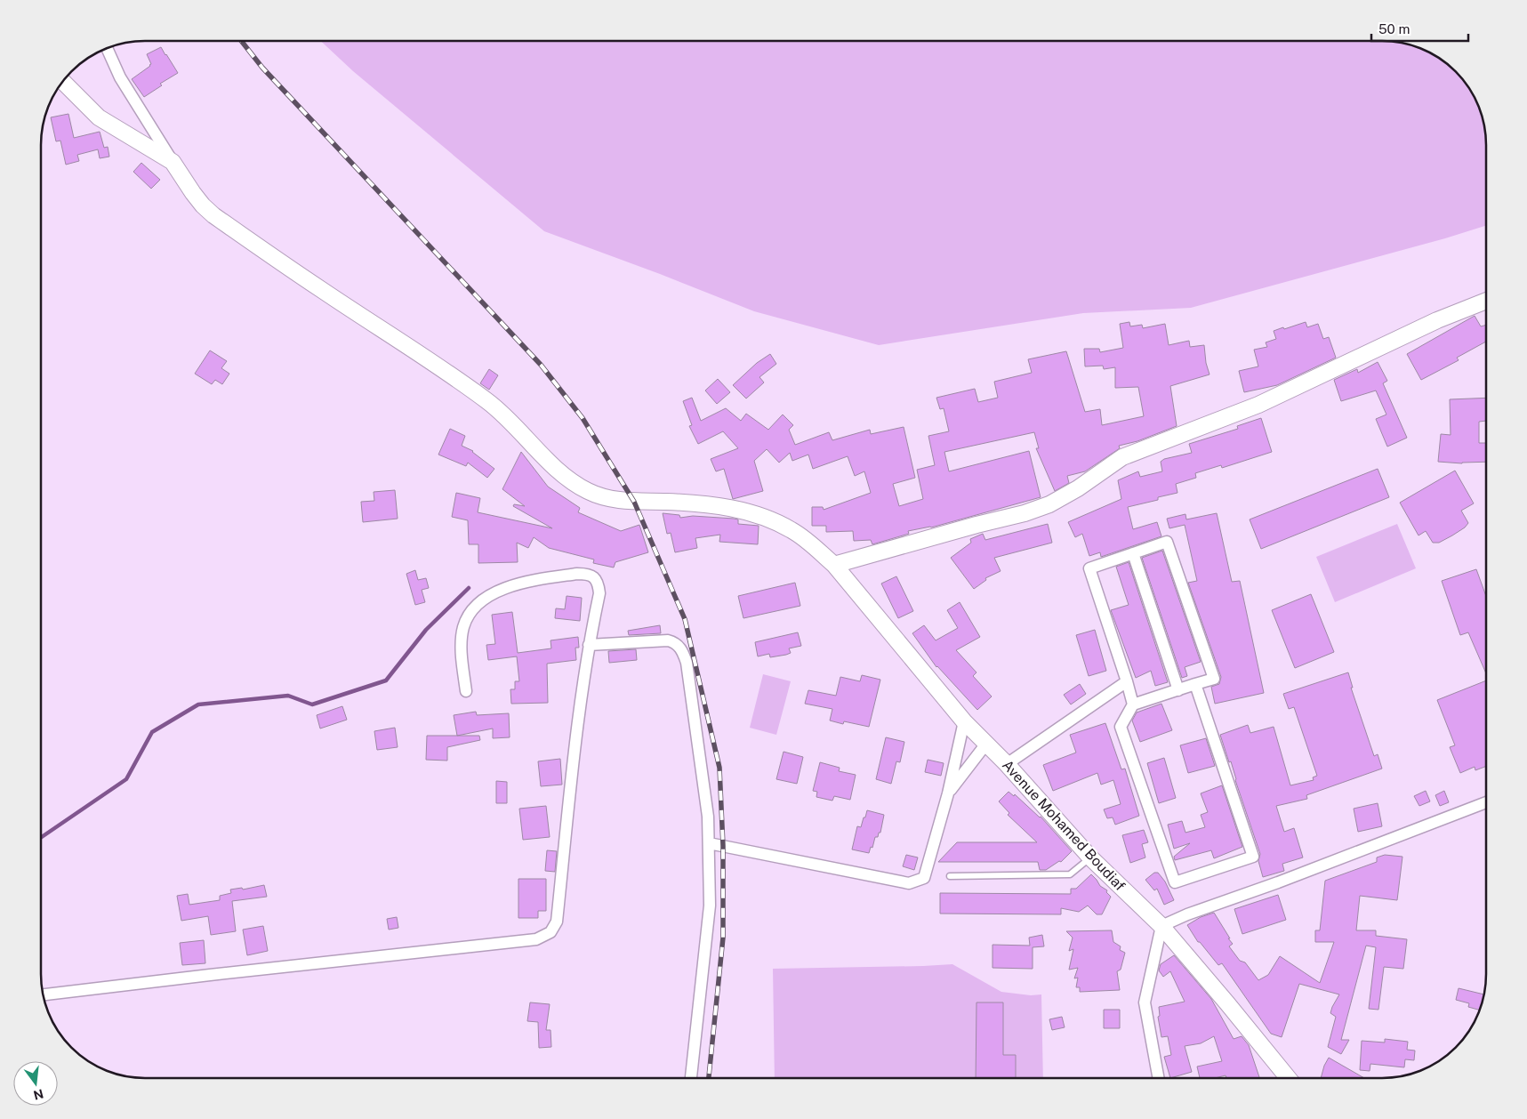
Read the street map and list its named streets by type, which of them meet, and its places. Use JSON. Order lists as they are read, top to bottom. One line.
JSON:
{"streets":{"street":["Avenue Mohamed Boudiaf"]},"scale_bar":"50 m","north":"bottom"}
